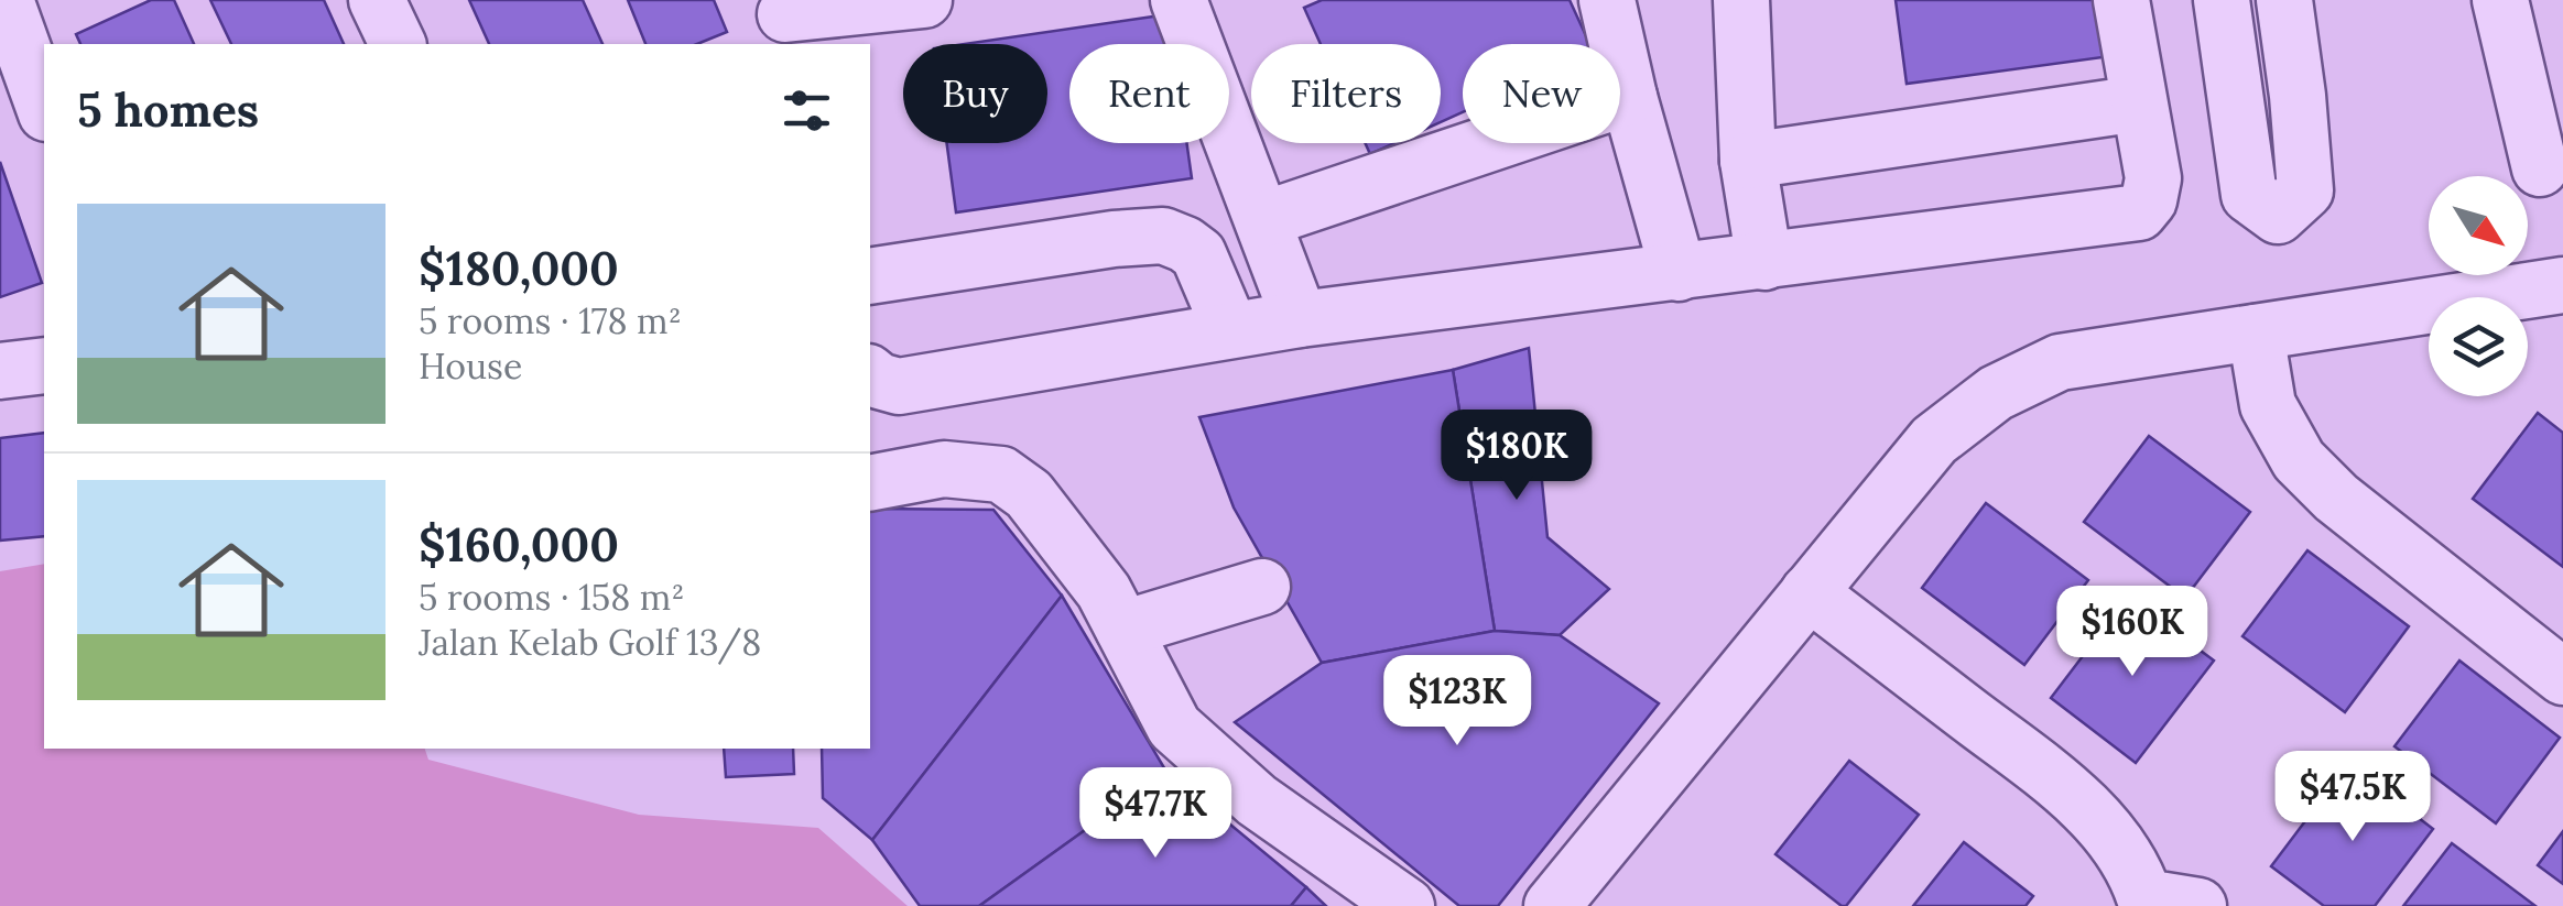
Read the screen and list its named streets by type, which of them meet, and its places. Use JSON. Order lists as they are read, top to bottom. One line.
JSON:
{"north":"bottom right","page":{"chip":["Buy","Rent","Filters","New"],"heading":"5 homes","list":[{"name":"$180,000","note":"5 rooms · 178 m² · House"},{"name":"$160,000","note":"5 rooms · 158 m² · Jalan Kelab Golf 13/8"}],"price":["$180K","$160K","$123K","$47.5K","$47.7K"]}}
